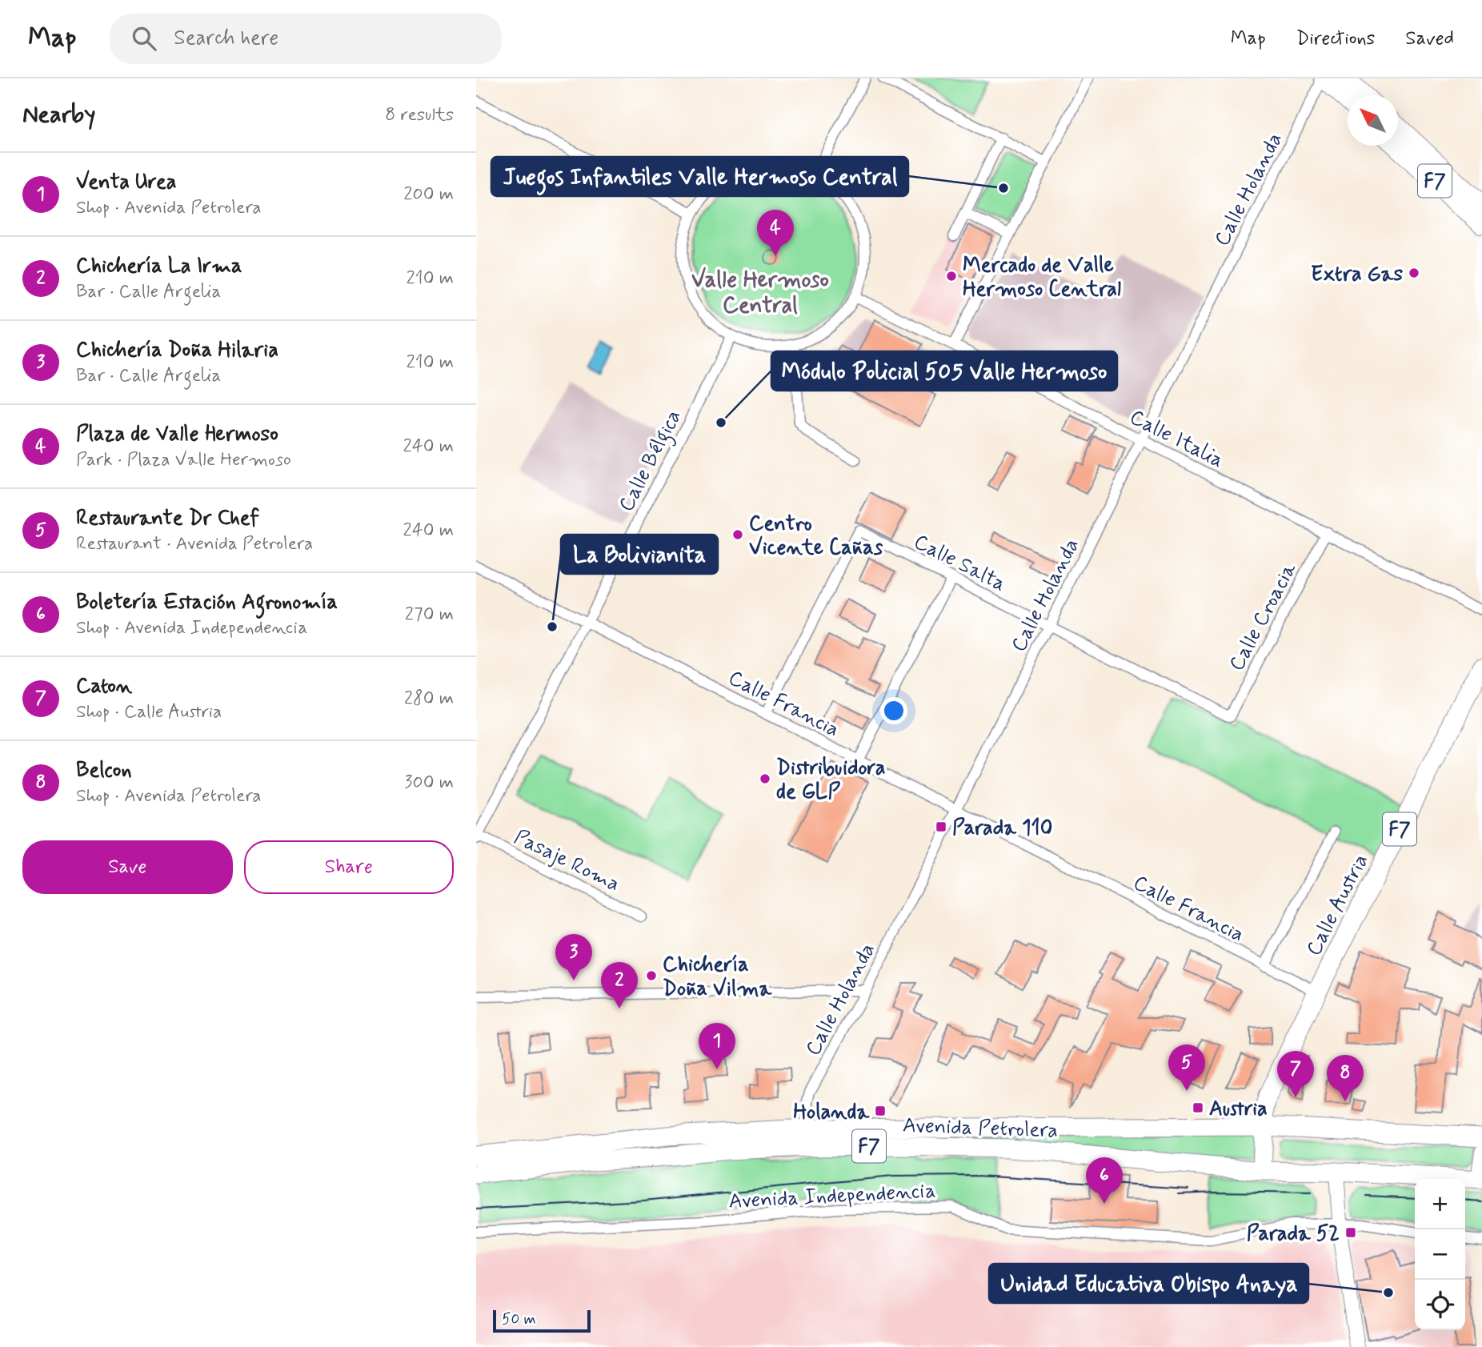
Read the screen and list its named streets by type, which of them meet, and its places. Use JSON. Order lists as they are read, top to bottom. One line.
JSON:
{"streets":{"highway":["F7","Calle Austria","Avenida Petrolera"],"street":["Calle Holanda","Calle Italia","Calle Bélgica","Calle Salta","Calle Croacia","Calle Francia","Pasaje Roma","Avenida Independencia"]},"crossings":[["Calle Holanda","Calle Italia"],["Calle Holanda","Calle Salta"],["Calle Holanda","Calle Francia"],["Calle Holanda","Avenida Petrolera"],["Calle Italia","Calle Bélgica"],["Calle Italia","Calle Croacia"],["Calle Bélgica","Calle Francia"],["Calle Bélgica","Pasaje Roma"],["Calle Salta","Calle Croacia"],["Calle Salta","Calle Francia"],["Calle Francia","Calle Austria"],["Calle Austria","Avenida Petrolera"]],"districts":["Valle Hermoso Central"],"places":{"other":["Juegos Infantiles Valle Hermoso Central","Extra Gas","Mercado de Valle Hermoso Central","Módulo Policial 505 Valle Hermoso","Centro Vicente Cañas","La Bolivianita","Distribuidora de GLP","Chichería Doña Vilma","Unidad Educativa Obispo Anaya"],"transit":["Parada 110","Austria","Holanda","Parada 52"]},"scale_bar":"50 m","north":"top left","page":{"header":"Map","search":"Search here","nav":["Map","Directions","Saved"],"heading":["Nearby","8 results"],"list":[{"mark":"1","name":"Venta Urea","note":"Shop · Avenida Petrolera","value":"200 m"},{"mark":"2","name":"Chichería La Irma","note":"Bar · Calle Argelia","value":"210 m"},{"mark":"3","name":"Chichería Doña Hilaria","note":"Bar · Calle Argelia","value":"210 m"},{"mark":"4","name":"Plaza de Valle Hermoso","note":"Park · Plaza Valle Hermoso","value":"240 m"},{"mark":"5","name":"Restaurante Dr Chef","note":"Restaurant · Avenida Petrolera","value":"240 m"},{"mark":"6","name":"Boletería Estación Agronomía","note":"Shop · Avenida Independencia","value":"270 m"},{"mark":"7","name":"Caton","note":"Shop · Calle Austria","value":"280 m"},{"mark":"8","name":"Belcon","note":"Shop · Avenida Petrolera","value":"300 m"}],"pins":["4","3","2","1","5","7","8","6"],"buttons":["Save","Share"],"map_buttons":["+","−"],"scale":"50 m"}}
